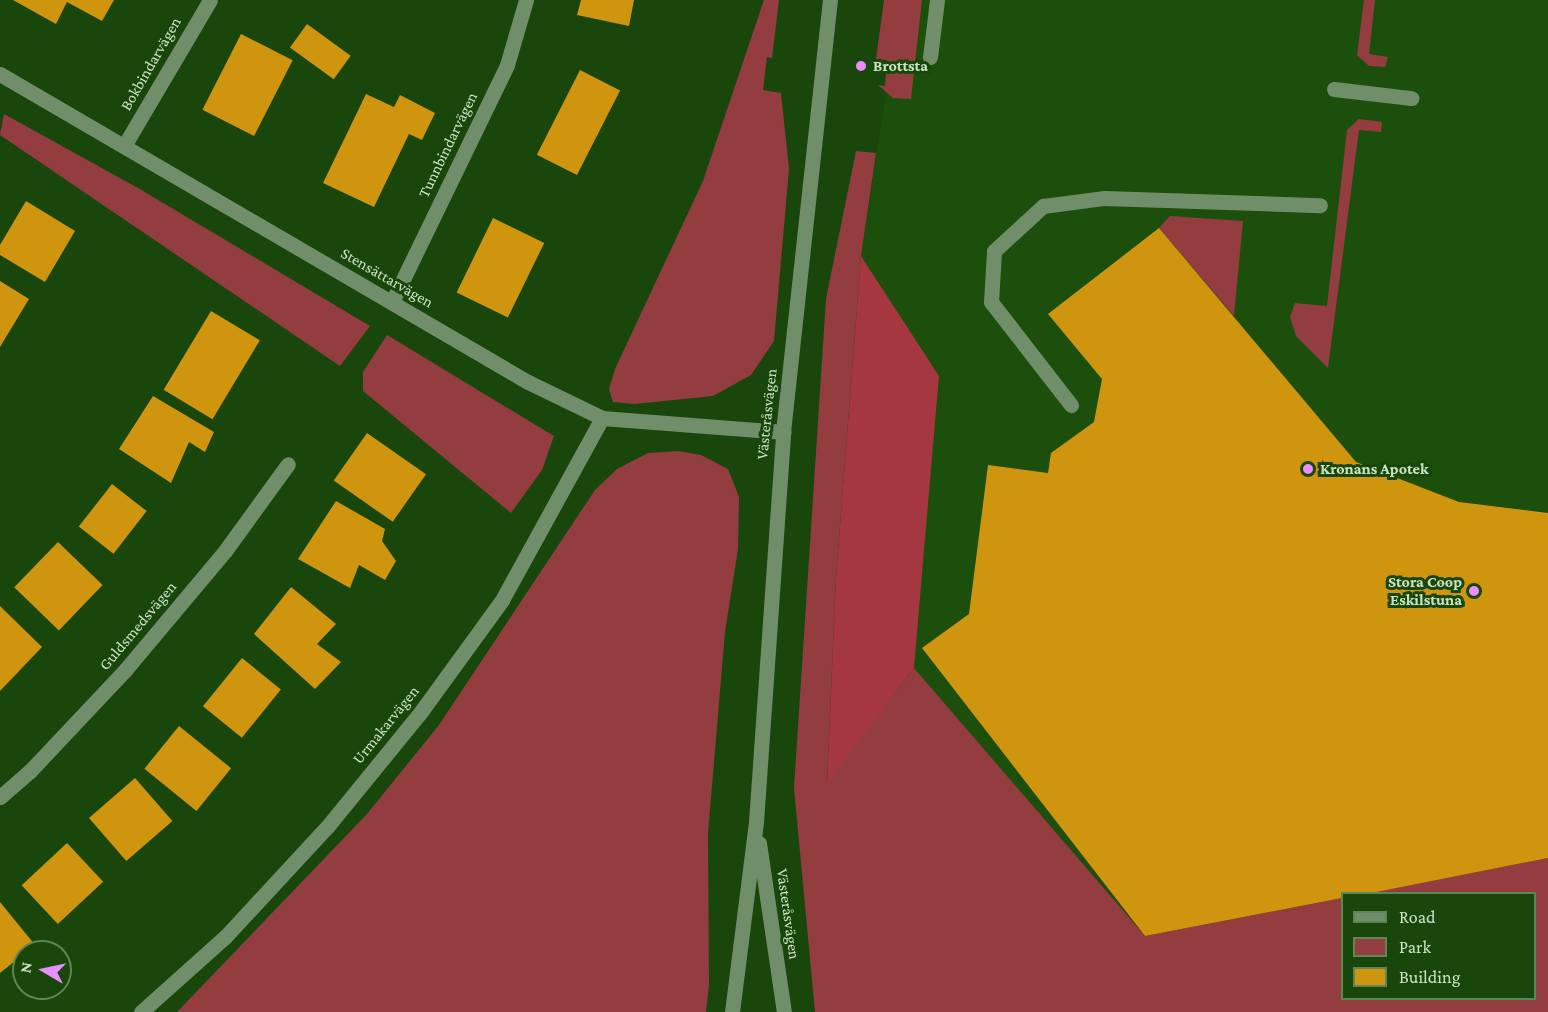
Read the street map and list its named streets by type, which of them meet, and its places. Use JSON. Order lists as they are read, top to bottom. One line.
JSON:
{"streets":{"street":["Bokbindarvägen","Tunnbindarvägen","Stensättarvägen","Västeråsvägen","Guldsmedsvägen","Urmakarvägen"]},"crossings":[["Bokbindarvägen","Stensättarvägen"],["Tunnbindarvägen","Stensättarvägen"],["Stensättarvägen","Västeråsvägen"],["Stensättarvägen","Urmakarvägen"]],"places":["Brottsta","Kronans Apotek","Stora Coop Eskilstuna"],"legend":["Road","Park","Building"],"north":"left"}
